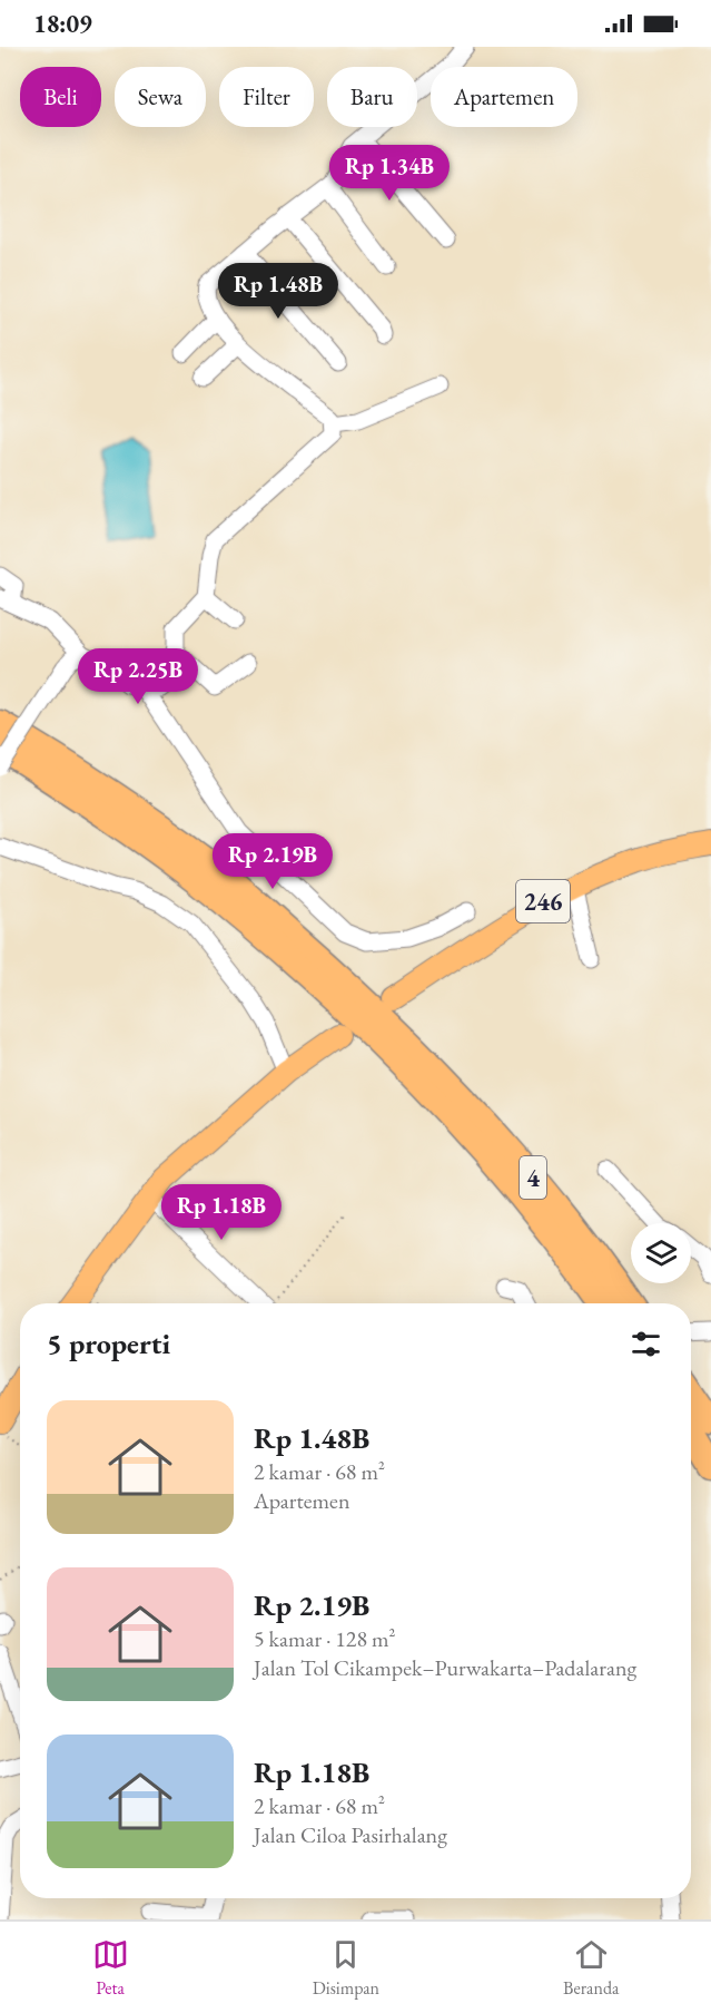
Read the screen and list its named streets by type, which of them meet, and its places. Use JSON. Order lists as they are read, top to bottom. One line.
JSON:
{"streets":{"highway":["4"],"main road":["246"]},"page":{"status":"18:09","chip":["Beli","Sewa","Filter","Baru","Apartemen"],"price":["Rp 1.34B","Rp 1.48B","Rp 2.25B","Rp 2.19B","Rp 1.18B"],"heading":"5 properti","list":[{"name":"Rp 1.48B","note":"2 kamar · 68 m² · Apartemen"},{"name":"Rp 2.19B","note":"5 kamar · 128 m² · Jalan Tol Cikampek–Purwakarta–Padalarang"},{"name":"Rp 1.18B","note":"2 kamar · 68 m² · Jalan Ciloa Pasirhalang"}],"tabs":["Peta","Disimpan","Beranda"]}}
